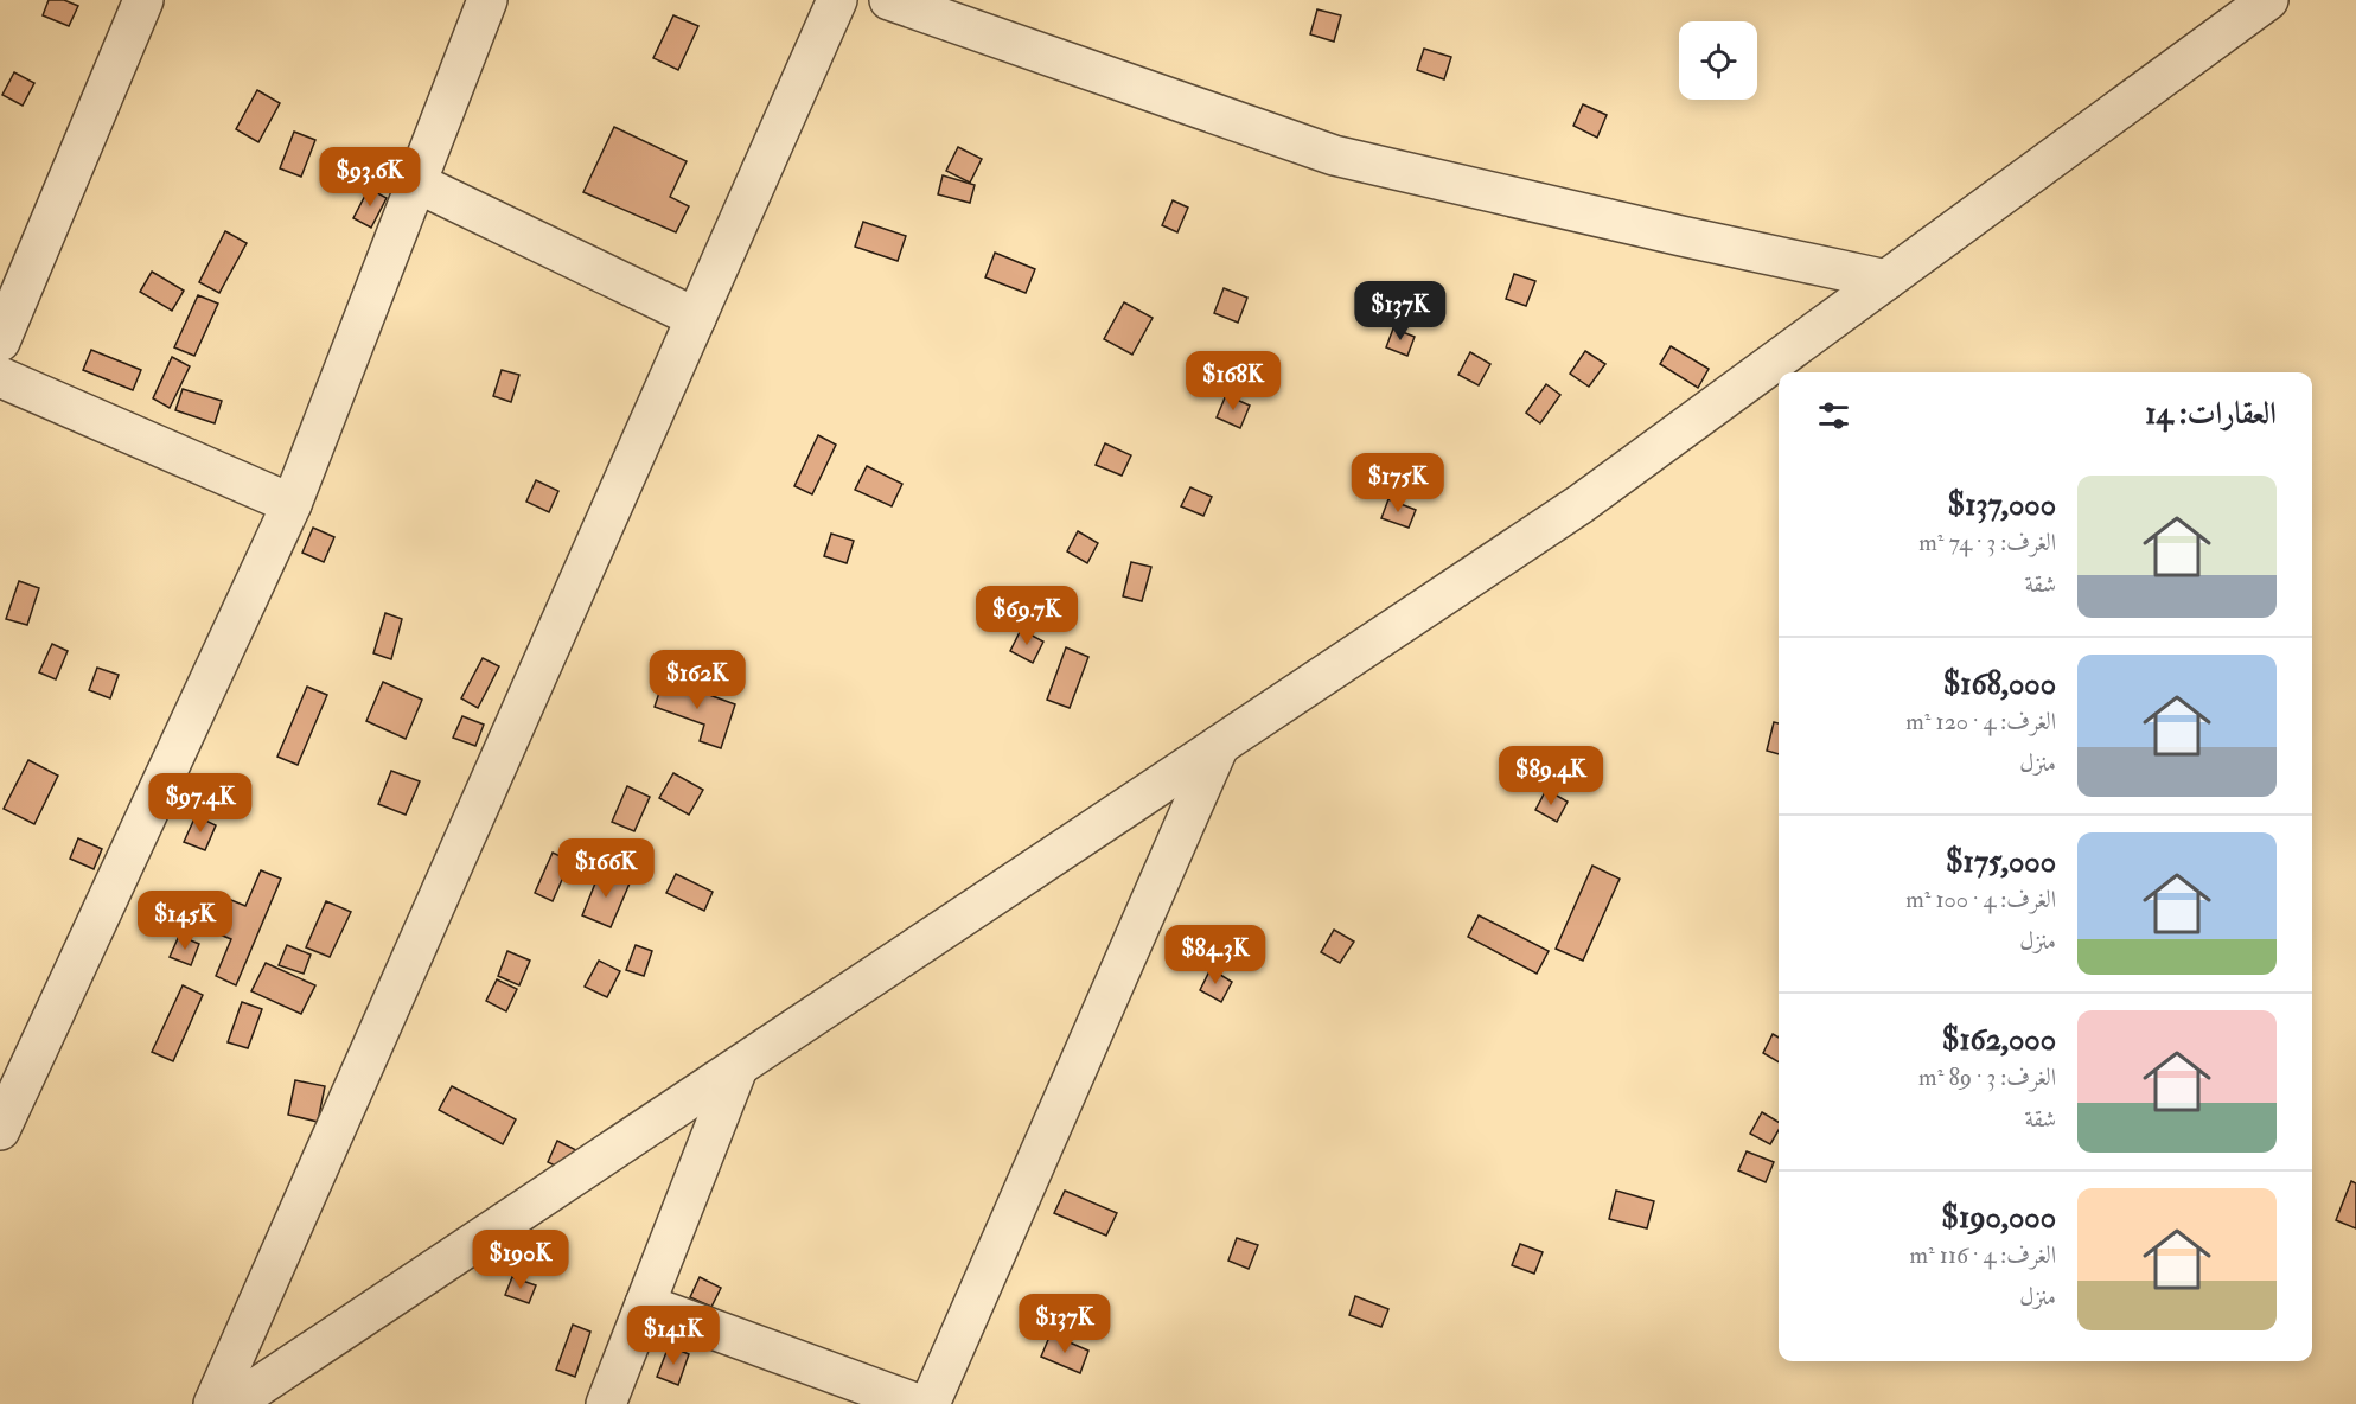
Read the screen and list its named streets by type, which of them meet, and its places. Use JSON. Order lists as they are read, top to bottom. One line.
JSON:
{"page":{"price":["$93.6K","$137K","$168K","$175K","$69.7K","$162K","$89.4K","$97.4K","$166K","$145K","$84.3K","$190K","$137K","$141K"],"heading":"العقارات: 14","list":[{"name":"$137,000","note":"الغرف: 3 · 74 m² · شقة"},{"name":"$168,000","note":"الغرف: 4 · 120 m² · منزل"},{"name":"$175,000","note":"الغرف: 4 · 100 m² · منزل"},{"name":"$162,000","note":"الغرف: 3 · 89 m² · شقة"},{"name":"$190,000","note":"الغرف: 4 · 116 m² · منزل"}]}}
